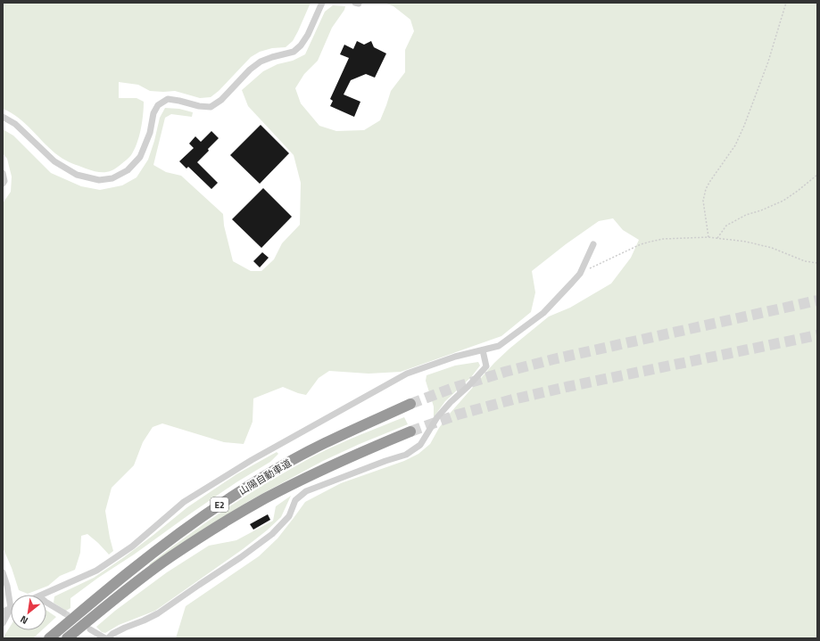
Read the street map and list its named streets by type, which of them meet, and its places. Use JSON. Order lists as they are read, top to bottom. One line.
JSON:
{"streets":{"highway":["山陽自動車道","E2"]},"north":"bottom left"}
